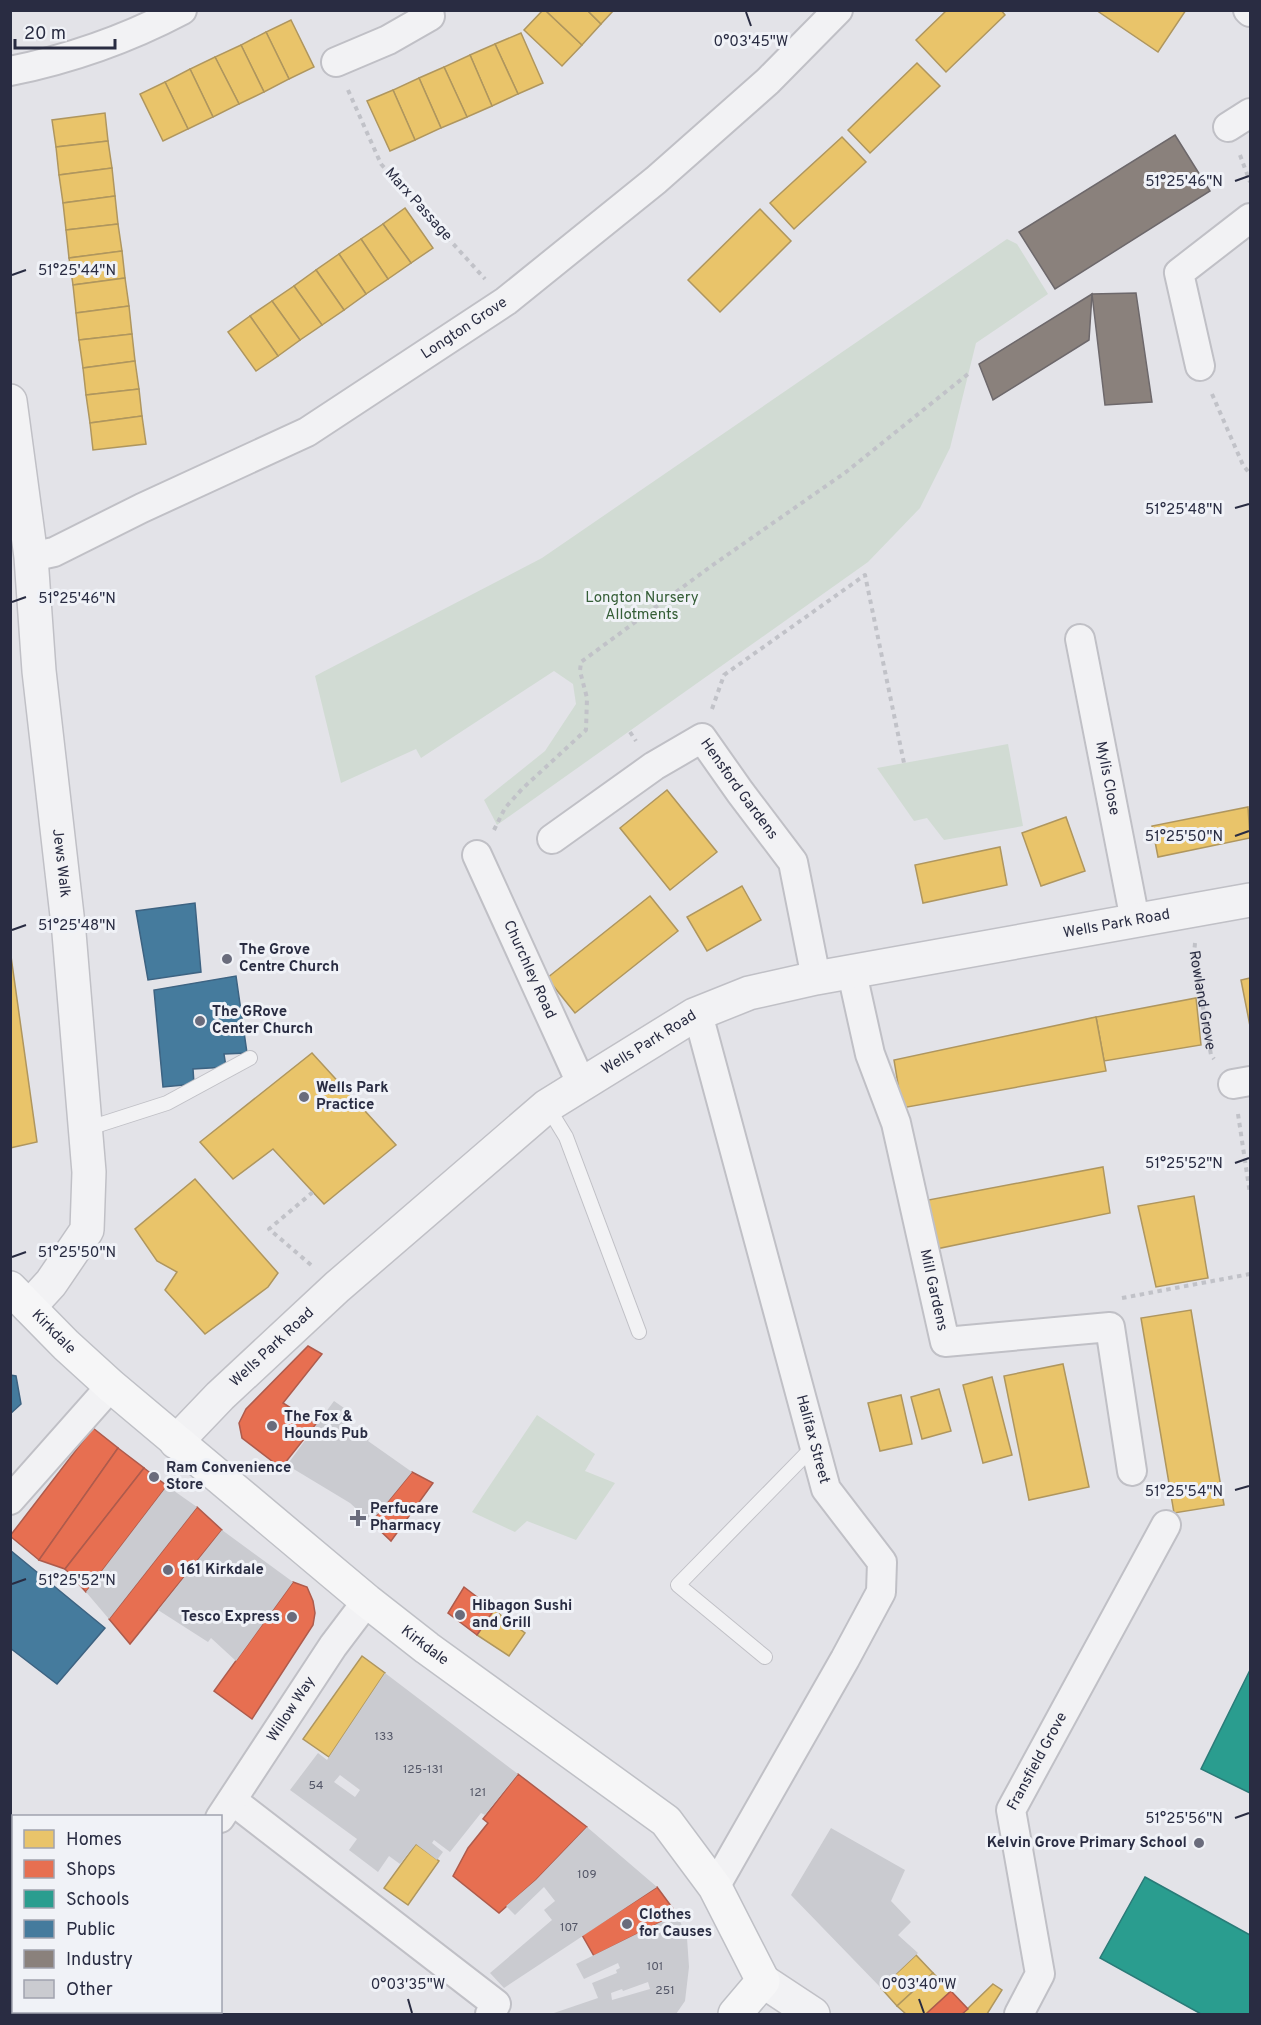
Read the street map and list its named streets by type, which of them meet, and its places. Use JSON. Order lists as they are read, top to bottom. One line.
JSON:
{"streets":{"main road":["Kirkdale"],"street":["Longton Grove","Mylis Close","Hensford Gardens","Jews Walk","Wells Park Road","Churchley Road","Mill Gardens","Halifax Street","Willow Way","Fransfield Grove"],"path":["Marx Passage","Rowland Grove"]},"crossings":[["Marx Passage","Longton Grove"],["Longton Grove","Jews Walk"],["Mylis Close","Wells Park Road"],["Hensford Gardens","Wells Park Road"],["Jews Walk","Kirkdale"],["Wells Park Road","Churchley Road"],["Wells Park Road","Rowland Grove"],["Wells Park Road","Mill Gardens"],["Wells Park Road","Kirkdale"],["Wells Park Road","Halifax Street"],["Kirkdale","Halifax Street"],["Kirkdale","Willow Way"]],"parks":["Longton Nursery Allotments"],"places":{"other":["The Grove Centre Church","The GRove Center Church","Wells Park Practice","The Fox & Hounds Pub","Ram Convenience Store","161 Kirkdale","Hibagon Sushi and Grill","Tesco Express","Kelvin Grove Primary School","Clothes for Causes"],"health":["Perfucare Pharmacy"]},"house_numbers":["133","125-131","54","121","109","107","101","251"],"legend":["Homes","Shops","Schools","Public","Industry","Other"],"scale_bar":"20 m","coordinates":["0°03'45\"W","51°25'46\"N","51°25'44\"N","51°25'48\"N","51°25'50\"N","51°25'52\"N","51°25'54\"N","51°25'56\"N","0°03'35\"W","0°03'40\"W"]}
